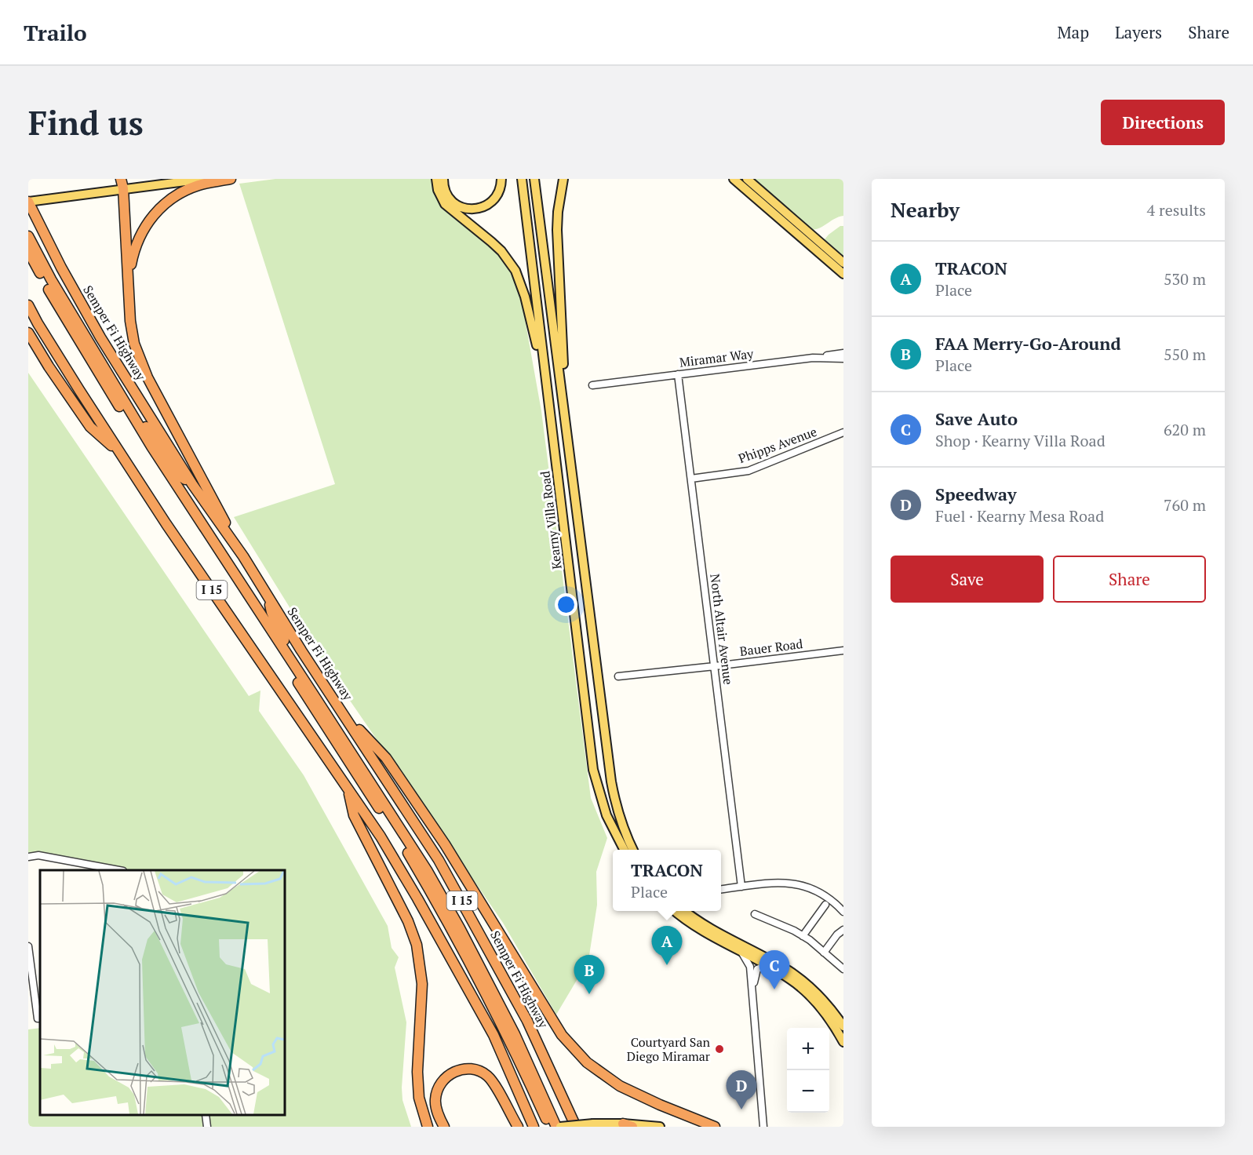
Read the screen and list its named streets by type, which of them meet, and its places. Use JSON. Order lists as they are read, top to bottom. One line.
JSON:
{"streets":{"highway":["Semper Fi Highway","I 15"],"main road":["Kearny Villa Road"],"street":["Miramar Way","Phipps Avenue","North Altair Avenue","Bauer Road"]},"crossings":[["Miramar Way","North Altair Avenue"],["Phipps Avenue","North Altair Avenue"],["North Altair Avenue","Bauer Road"]],"places":["Courtyard San Diego Miramar"],"page":{"header":"Trailo","nav":["Map","Layers","Share"],"buttons":["Directions",["Save","Share"]],"title":"Find us","heading":["Nearby","4 results"],"list":[{"mark":"A","name":"TRACON","note":"Place","value":"530 m"},{"mark":"B","name":"FAA Merry-Go-Around","note":"Place","value":"550 m"},{"mark":"C","name":"Save Auto","note":"Shop · Kearny Villa Road","value":"620 m"},{"mark":"D","name":"Speedway","note":"Fuel · Kearny Mesa Road","value":"760 m"}],"popup":["TRACON","Place"],"pins":["A","C","B","D"],"map_buttons":["+","−"]}}
